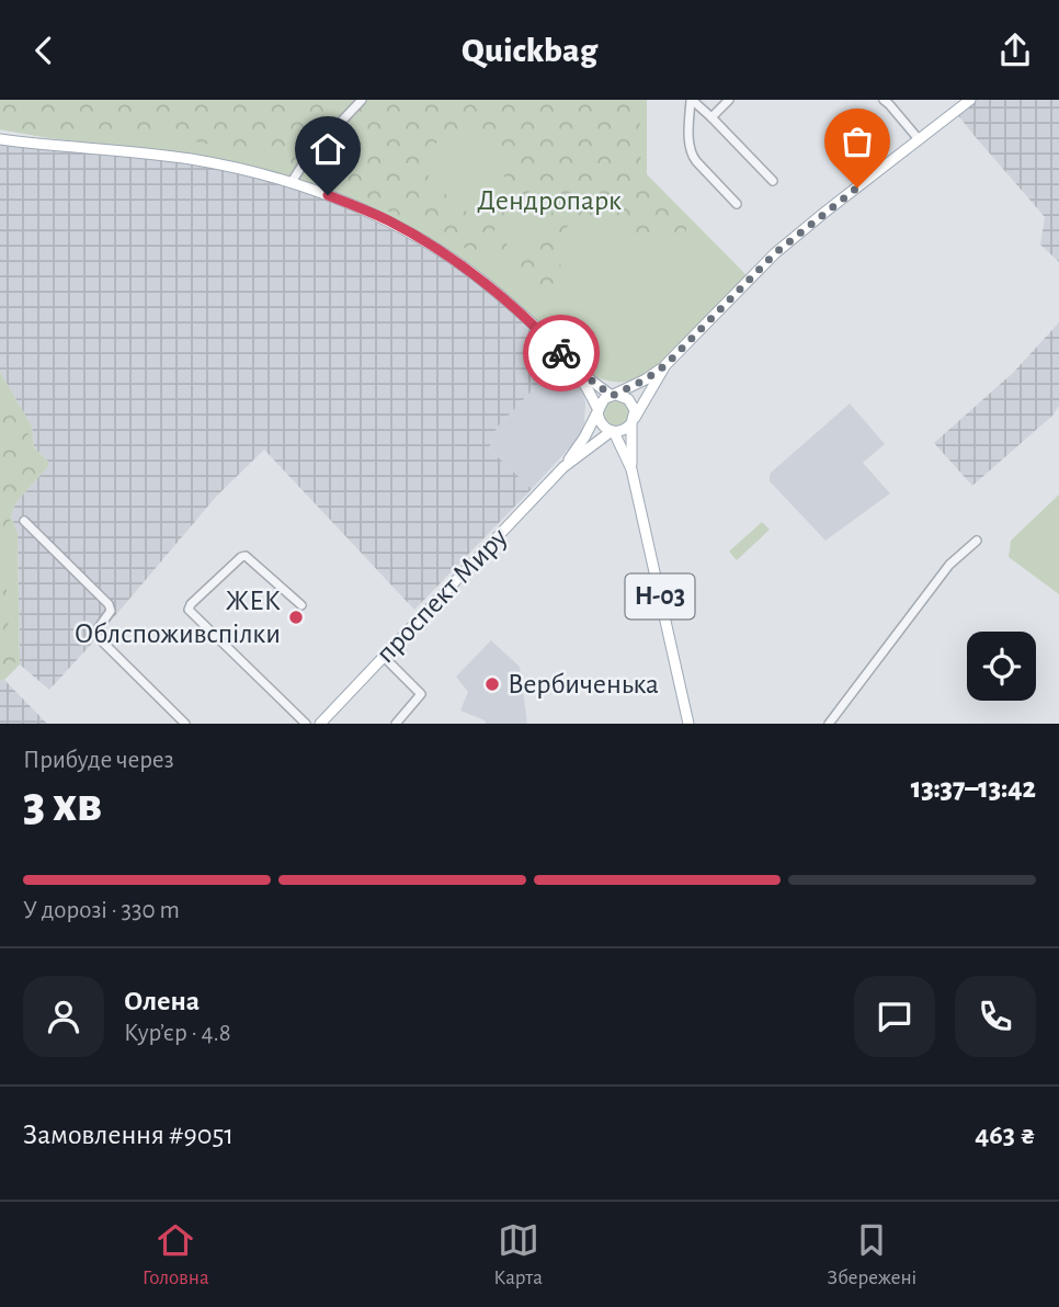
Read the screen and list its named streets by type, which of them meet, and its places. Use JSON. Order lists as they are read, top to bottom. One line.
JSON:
{"streets":{"main road":["проспект Миру","Н-03"]},"crossings":[["проспект Миру","Н-03"]],"parks":["Дендропарк"],"places":["ЖЕК Облспоживспілки","Вербиченька"],"page":{"header":"Quickbag","heading":["3 хв","Прибуде через","13:37–13:42"],"panel":["Олена","Кур’єр · 4.8","Замовлення #9051","463 ₴"],"bar":"У дорозі · 330 m","tabs":["Головна","Карта","Збережені"]}}
